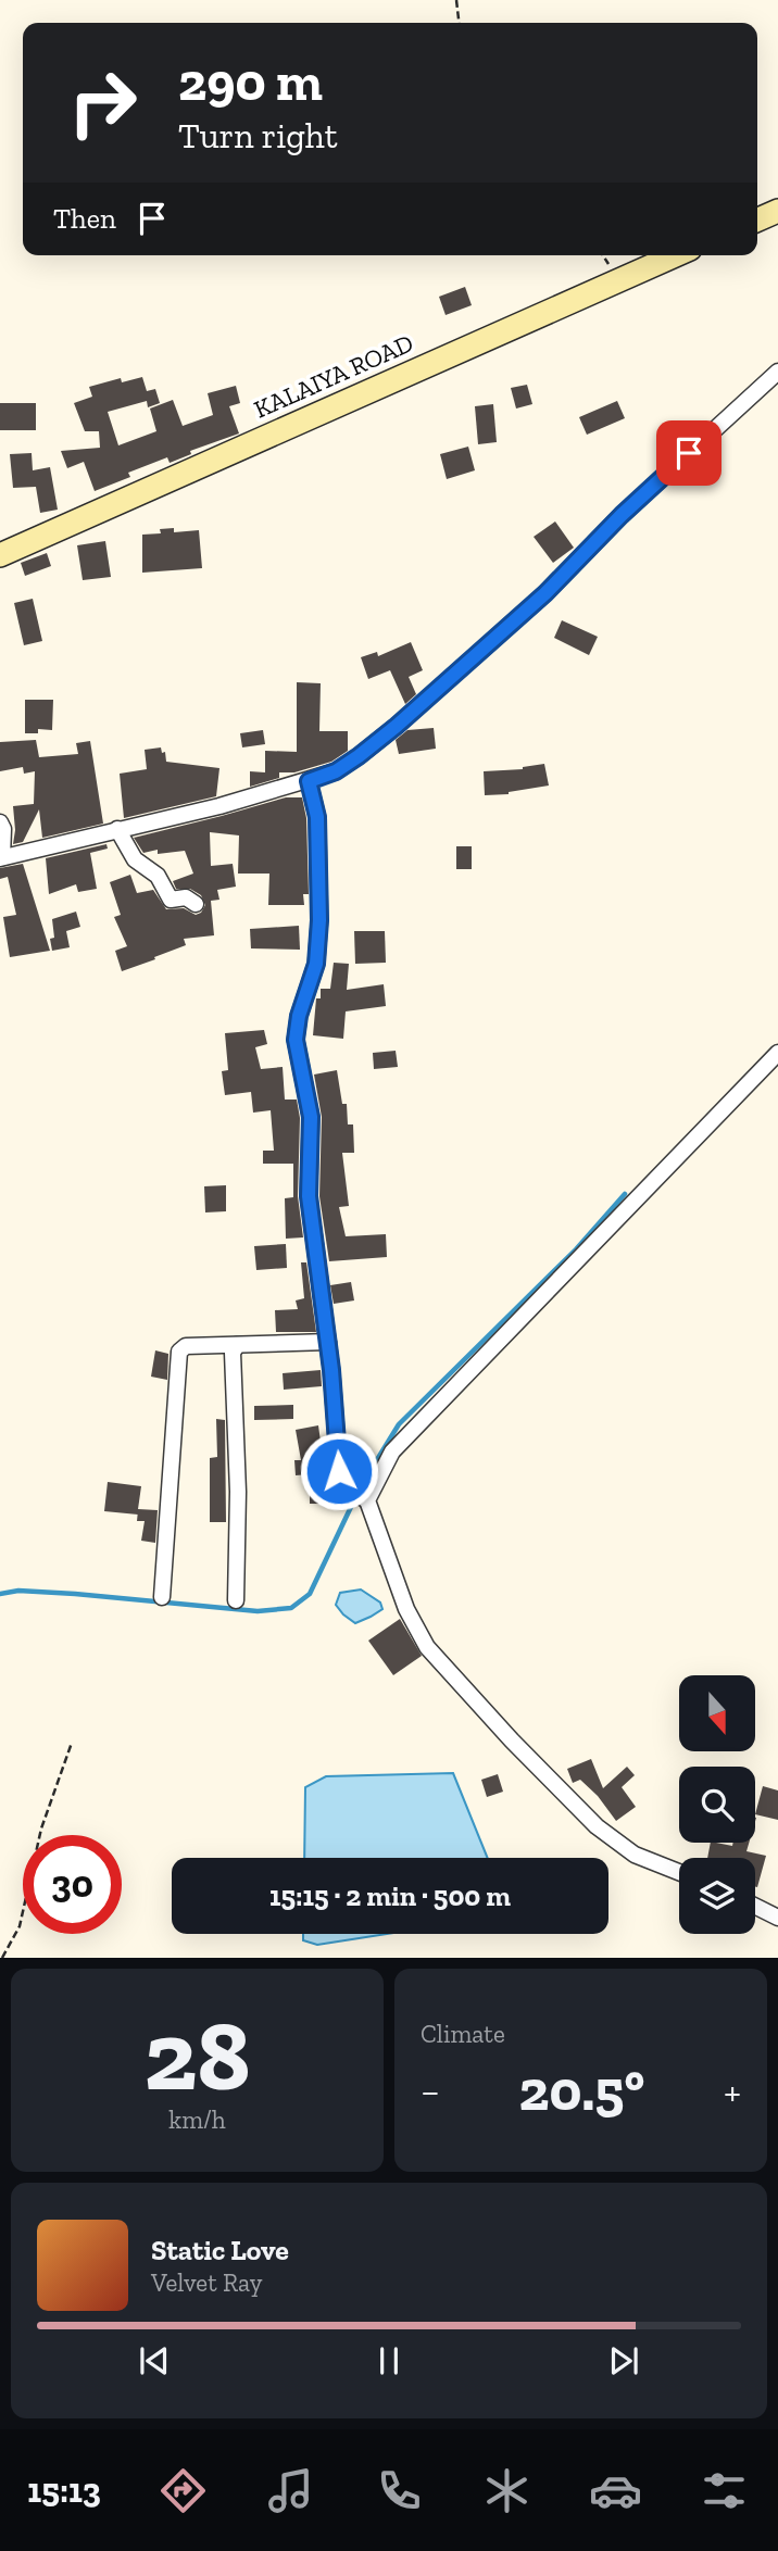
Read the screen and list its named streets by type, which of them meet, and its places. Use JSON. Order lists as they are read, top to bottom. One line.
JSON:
{"streets":{"main road":["KALAIYA ROAD"]},"north":"bottom","page":{"turn":["290 m","Turn right"],"then":"Then","limit":"30","trip":"15:15 · 2 min · 500 m","tile":[["28","km/h"],"Climate"],"heat":["−","20.5°","+"],"song":["Static Love","Velvet Ray"],"tabs":"15:13"}}
